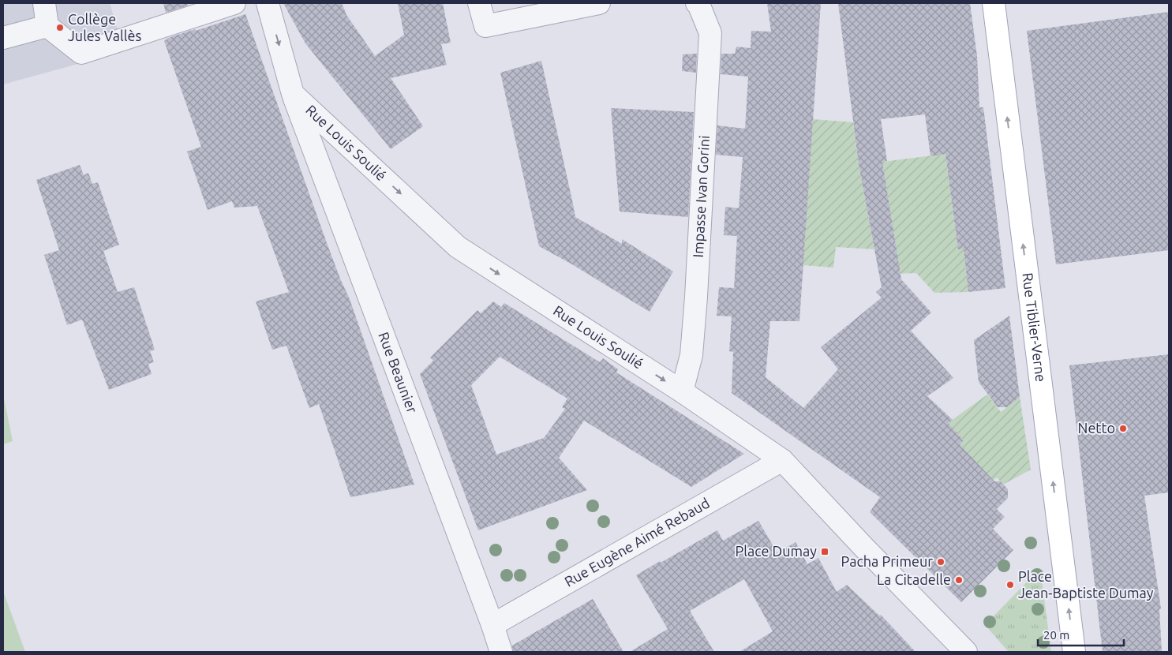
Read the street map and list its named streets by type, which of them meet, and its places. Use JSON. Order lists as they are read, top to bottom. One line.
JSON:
{"streets":{"main road":["Rue Tiblier-Verne"],"street":["Rue Louis Soulié","Impasse Ivan Gorini","Rue Beaunier","Rue Eugène Aimé Rebaud"]},"crossings":[["Rue Louis Soulié","Impasse Ivan Gorini"],["Rue Louis Soulié","Rue Beaunier"],["Rue Louis Soulié","Rue Eugène Aimé Rebaud"],["Rue Beaunier","Rue Eugène Aimé Rebaud"]],"one_way":["Rue Louis Soulié","Rue Tiblier-Verne"],"places":{"other":["Collège Jules Vallès","Netto","Pacha Primeur","La Citadelle","Place Jean-Baptiste Dumay"],"transit":["Place Dumay"]},"scale_bar":"20 m"}
